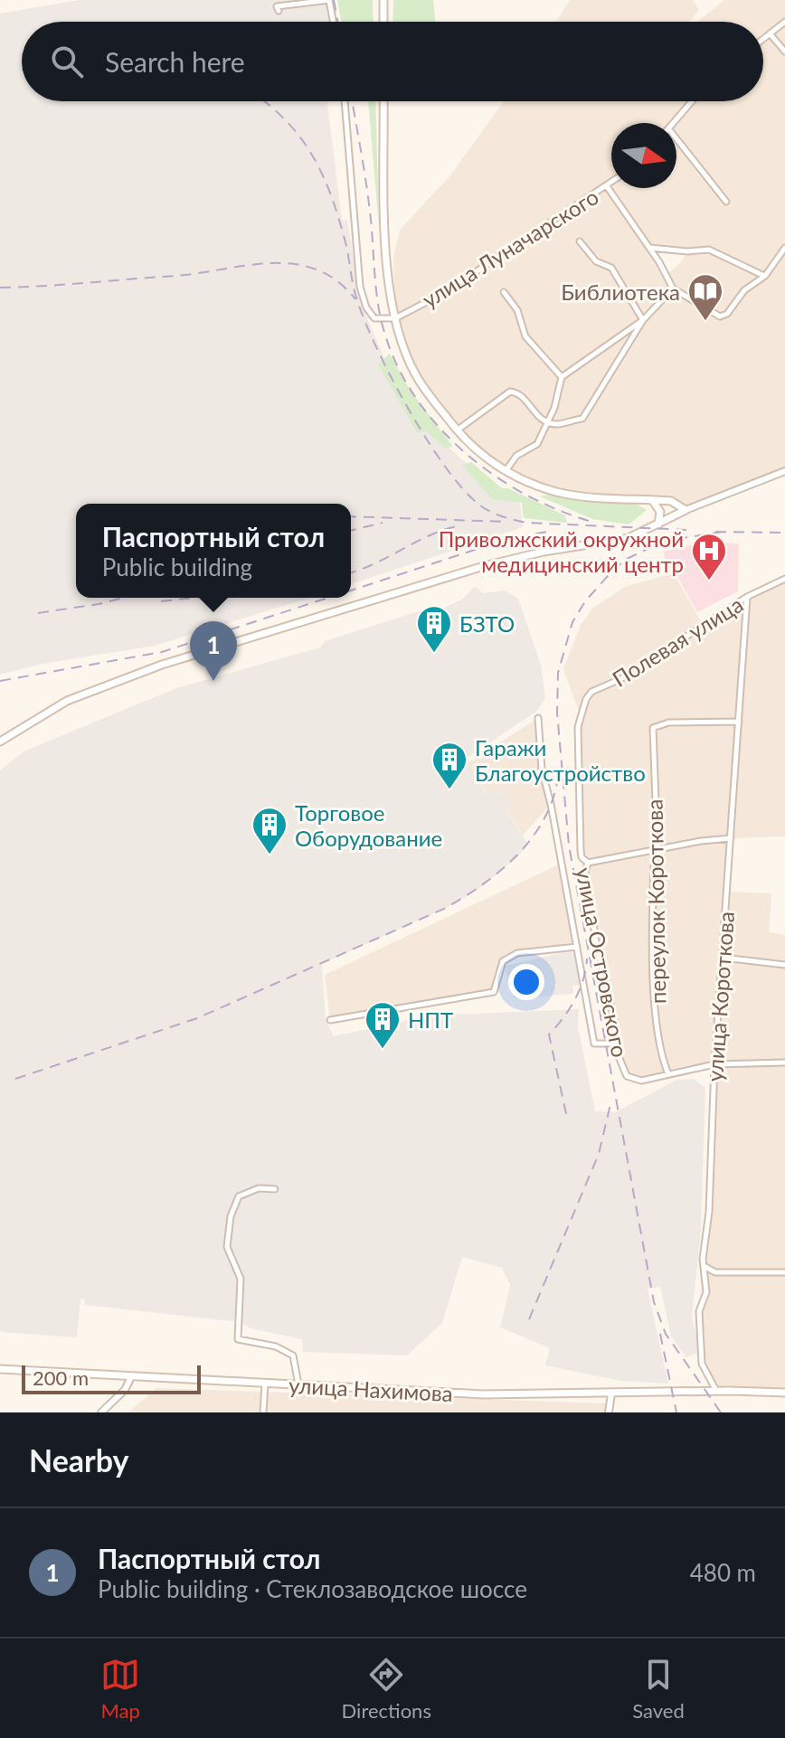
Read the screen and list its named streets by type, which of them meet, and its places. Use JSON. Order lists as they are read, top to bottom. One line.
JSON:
{"streets":{"main road":["улица Нахимова"],"street":["улица Луначарского","Полевая улица","переулок Короткова","улица Островского","улица Короткова"]},"crossings":[["Полевая улица","улица Островского"],["Полевая улица","улица Короткова"],["переулок Короткова","улица Островского"],["переулок Короткова","улица Короткова"],["улица Короткова","улица Нахимова"]],"places":{"library":["Библиотека"],"hospital":["Приволжский окружной медицинский центр"],"building":["БЗТО","Гаражи Благоустройство","Торговое Оборудование","НПТ"]},"scale_bar":"200 m","north":"right","page":{"search":"Search here","popup":["Паспортный стол","Public building"],"pins":"1","scale":"200 m","heading":"Nearby","list":[{"mark":"1","name":"Паспортный стол","note":"Public building · Стеклозаводское шоссе","value":"480 m"}],"nav":["Map","Directions","Saved"]}}
